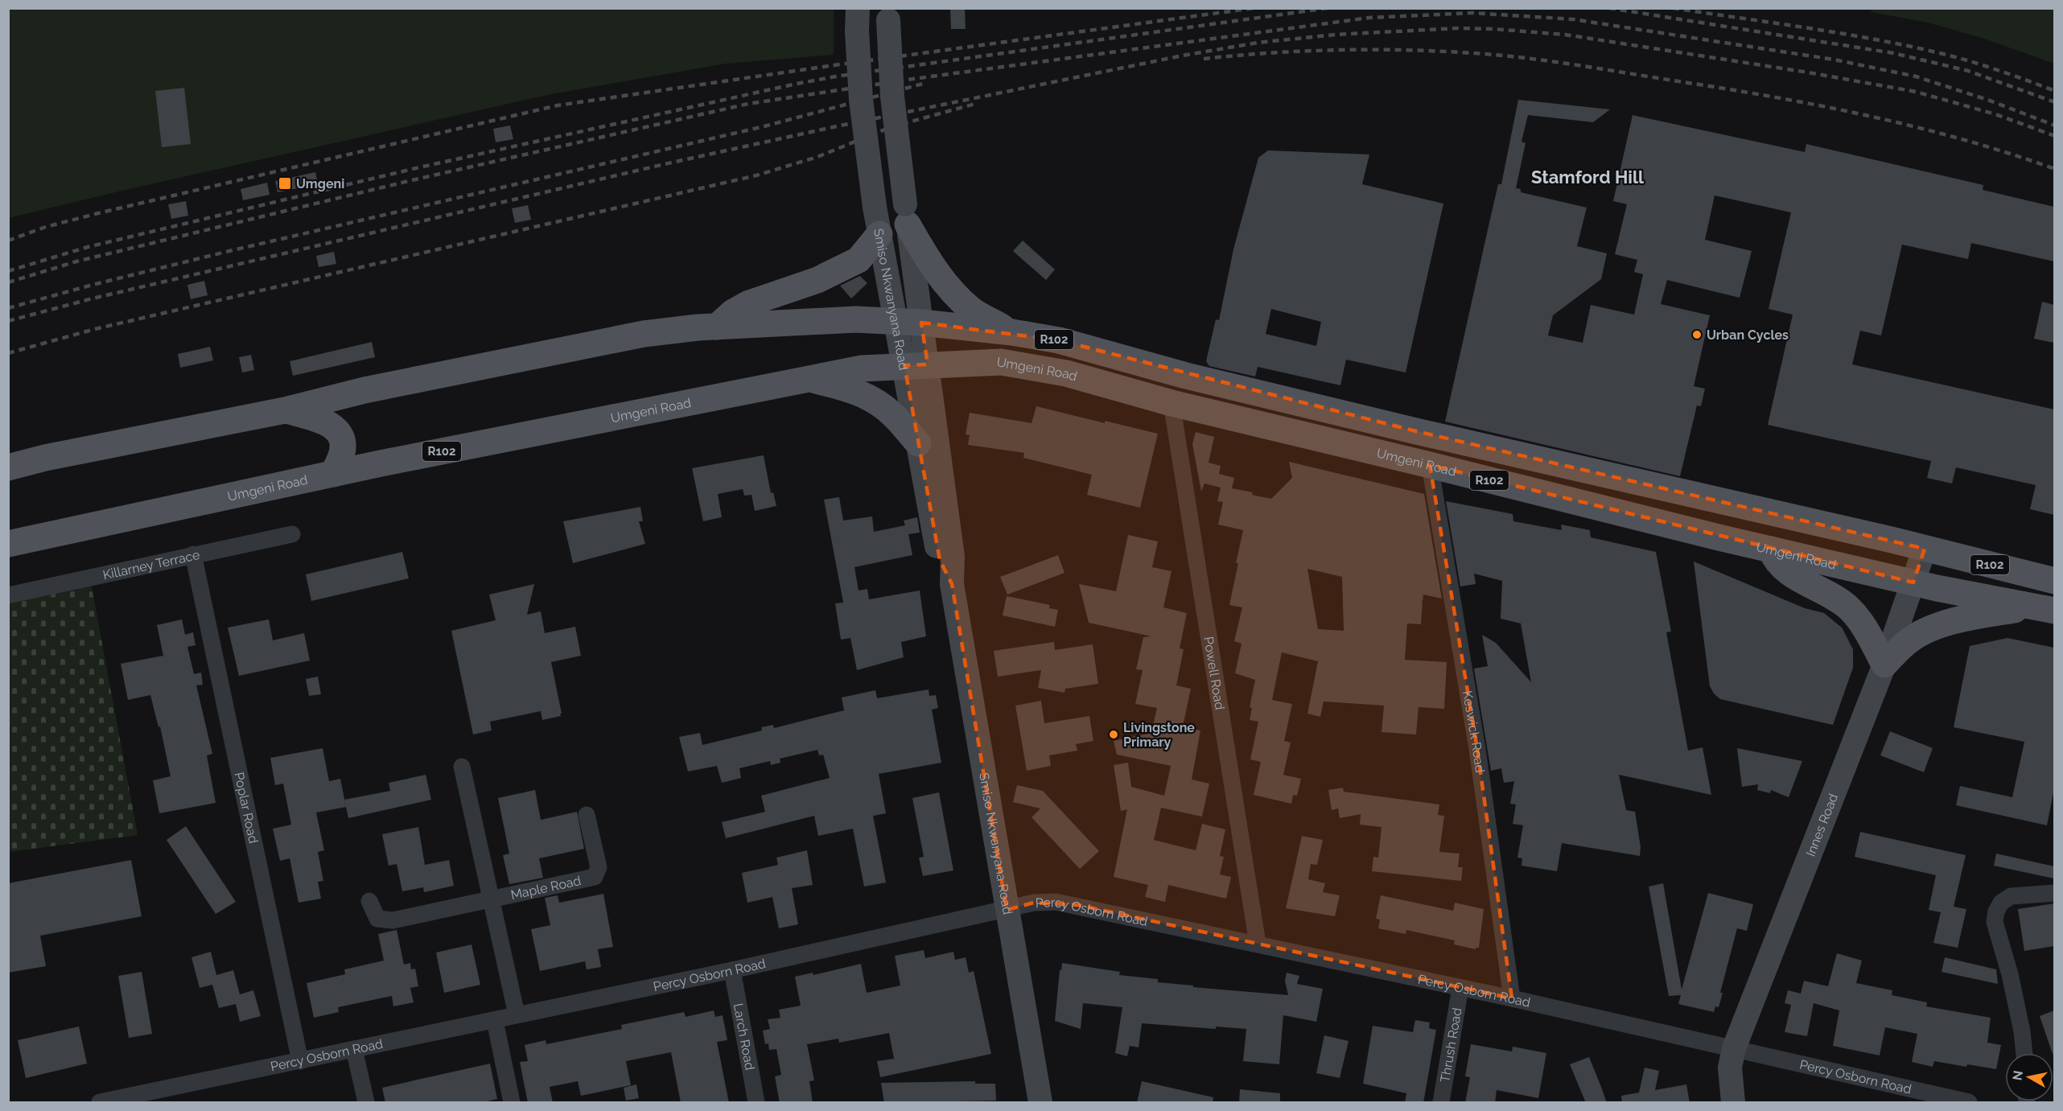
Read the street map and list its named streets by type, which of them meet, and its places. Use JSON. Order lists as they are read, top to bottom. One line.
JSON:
{"streets":{"main road":["R102","Umgeni Road"],"street":["Smiso Nkwanyana Road","Killarney Terrace","Powell Road","Keswick Road","Poplar Road","Innes Road","Maple Road","Percy Osborn Road","Larch Road","Thrush Road"]},"crossings":[["Smiso Nkwanyana Road","R102"],["Smiso Nkwanyana Road","Umgeni Road"],["Smiso Nkwanyana Road","Percy Osborn Road"],["R102","Innes Road"],["Umgeni Road","Powell Road"],["Umgeni Road","Keswick Road"],["Umgeni Road","Innes Road"],["Killarney Terrace","Poplar Road"],["Powell Road","Percy Osborn Road"],["Keswick Road","Percy Osborn Road"],["Poplar Road","Percy Osborn Road"],["Innes Road","Percy Osborn Road"],["Percy Osborn Road","Larch Road"],["Percy Osborn Road","Thrush Road"]],"districts":["Stamford Hill"],"places":{"transit":["Umgeni"],"other":["Urban Cycles","Livingstone Primary"]},"north":"left"}
